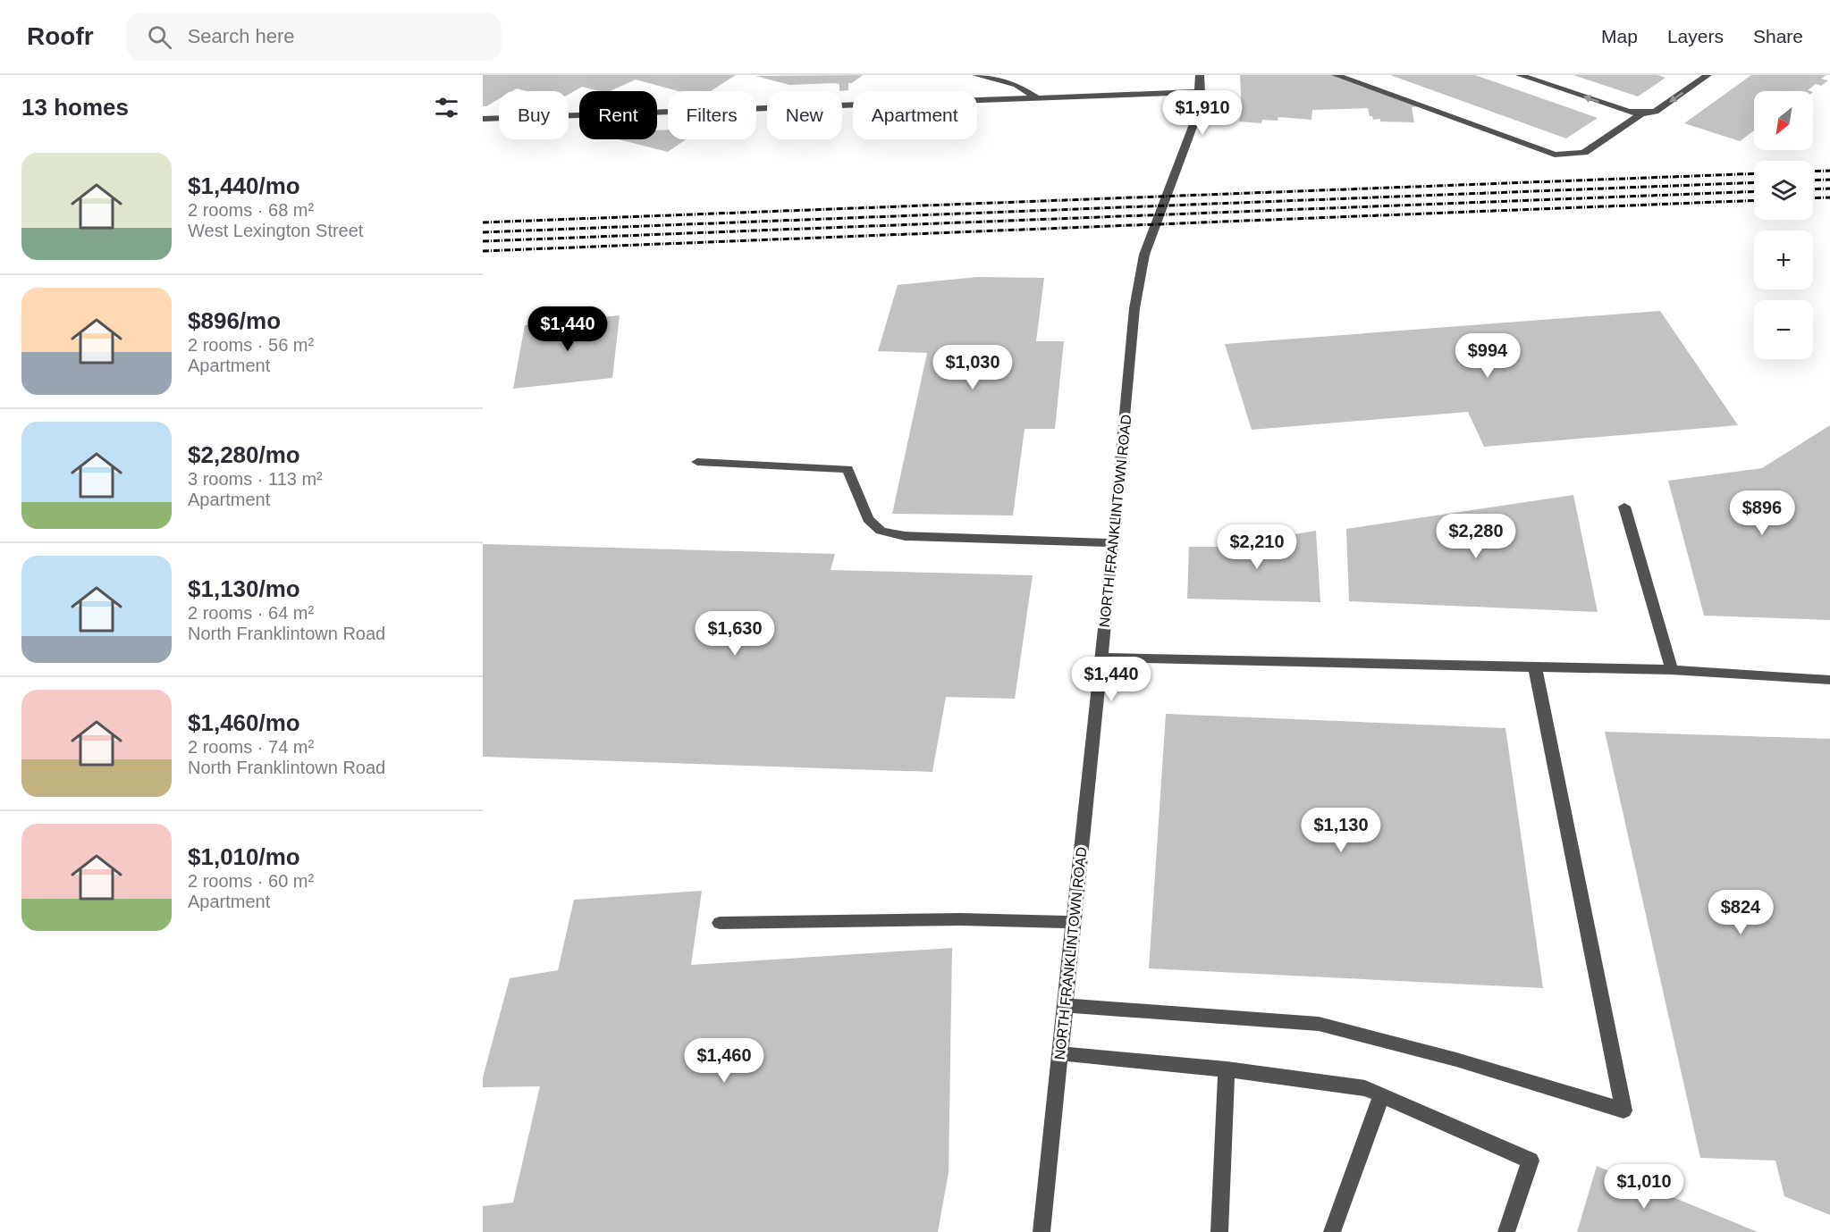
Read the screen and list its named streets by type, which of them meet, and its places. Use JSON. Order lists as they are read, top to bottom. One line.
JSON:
{"streets":{"street":["NORTH FRANKLINTOWN ROAD"]},"north":"bottom left","page":{"header":"Roofr","search":"Search here","nav":["Map","Layers","Share"],"heading":"13 homes","price":["$1,910","$1,440","$994","$1,030","$896","$2,280","$2,210","$1,630","$1,440","$1,130","$824","$1,460","$1,010"],"map_buttons":["+","−"],"chip":["Buy","Rent","Filters","New","Apartment"],"list":[{"name":"$1,440/mo","note":"2 rooms · 68 m² · West Lexington Street"},{"name":"$896/mo","note":"2 rooms · 56 m² · Apartment"},{"name":"$2,280/mo","note":"3 rooms · 113 m² · Apartment"},{"name":"$1,130/mo","note":"2 rooms · 64 m² · North Franklintown Road"},{"name":"$1,460/mo","note":"2 rooms · 74 m² · North Franklintown Road"},{"name":"$1,010/mo","note":"2 rooms · 60 m² · Apartment"}]}}
